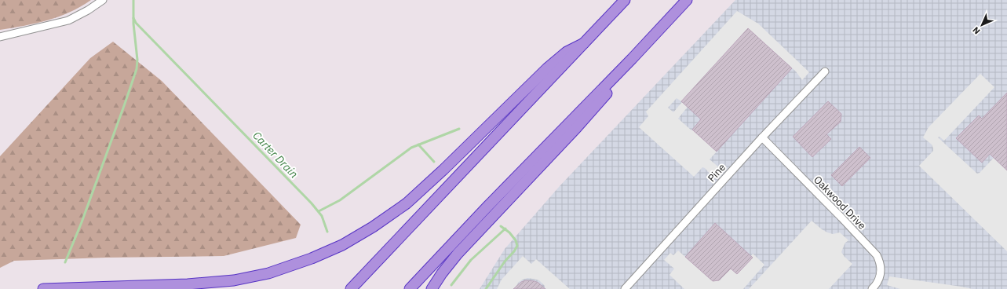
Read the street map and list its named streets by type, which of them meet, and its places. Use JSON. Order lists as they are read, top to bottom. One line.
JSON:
{"streets":{"street":["Pine","Oakwood Drive"]},"crossings":[["Pine","Oakwood Drive"]],"water":["Carter Drain"],"north":"bottom left"}
